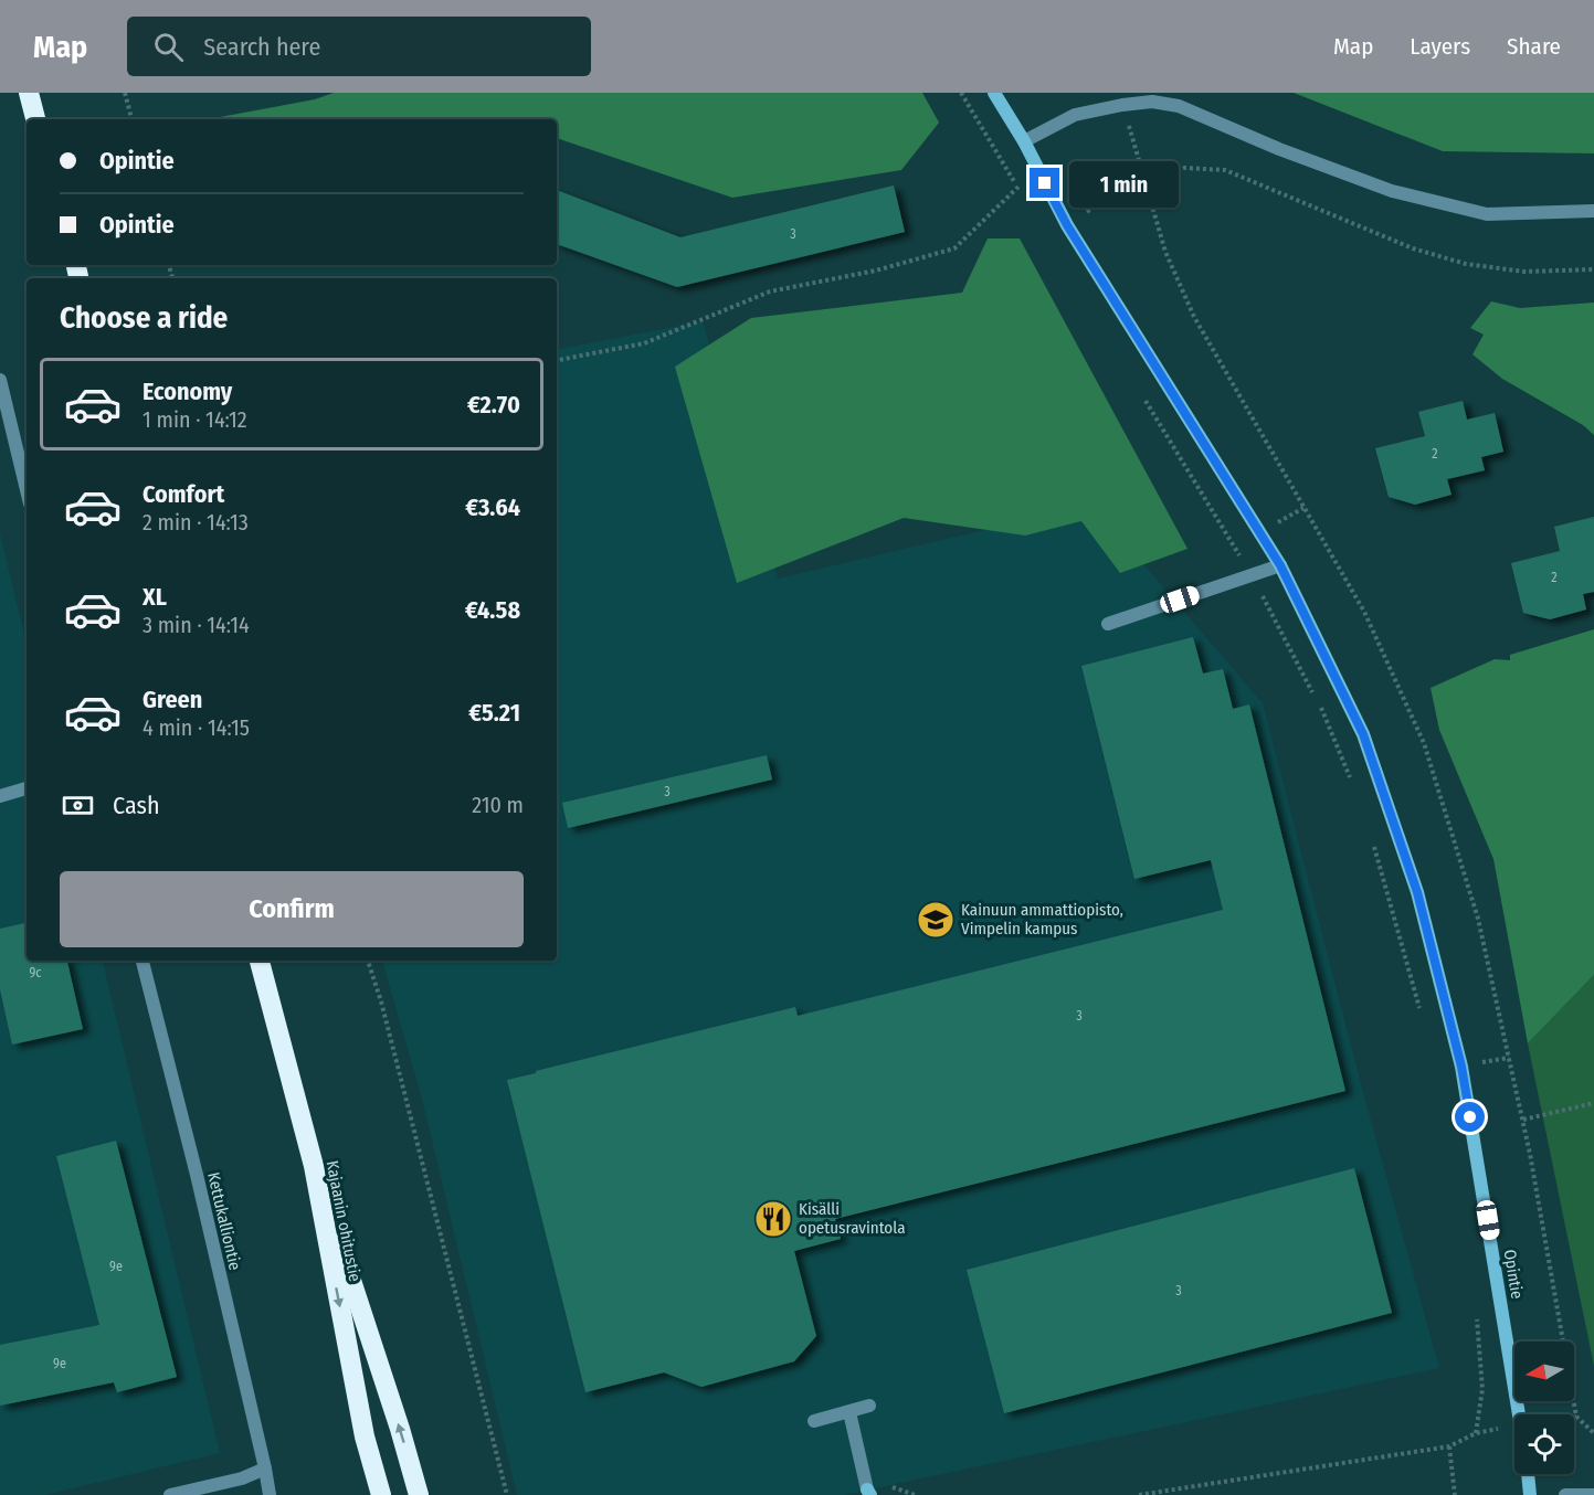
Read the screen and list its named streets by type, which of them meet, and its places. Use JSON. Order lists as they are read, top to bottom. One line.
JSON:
{"streets":{"highway":["Kajaanin ohitustie"],"street":["Kettukalliontie","Opintie"]},"places":{"school or university":["Kainuun ammattiopisto, Vimpelin kampus"],"restaurant":["Kisälli opetusravintola"]},"house_numbers":["3","2","2","3","9c","3","9e","3","9e"],"north":"left","page":{"header":"Map","search":"Search here","nav":["Map","Layers","Share"],"banner":["Opintie","Opintie"],"bubble":"1 min","heading":"Choose a ride","list":[{"name":"Economy","note":"1 min · 14:12","value":"€2.70"},{"name":"Comfort","note":"2 min · 14:13","value":"€3.64"},{"name":"XL","note":"3 min · 14:14","value":"€4.58"},{"name":"Green","note":"4 min · 14:15","value":"€5.21"}],"pay":["Cash","210 m"],"buttons":"Confirm"}}
